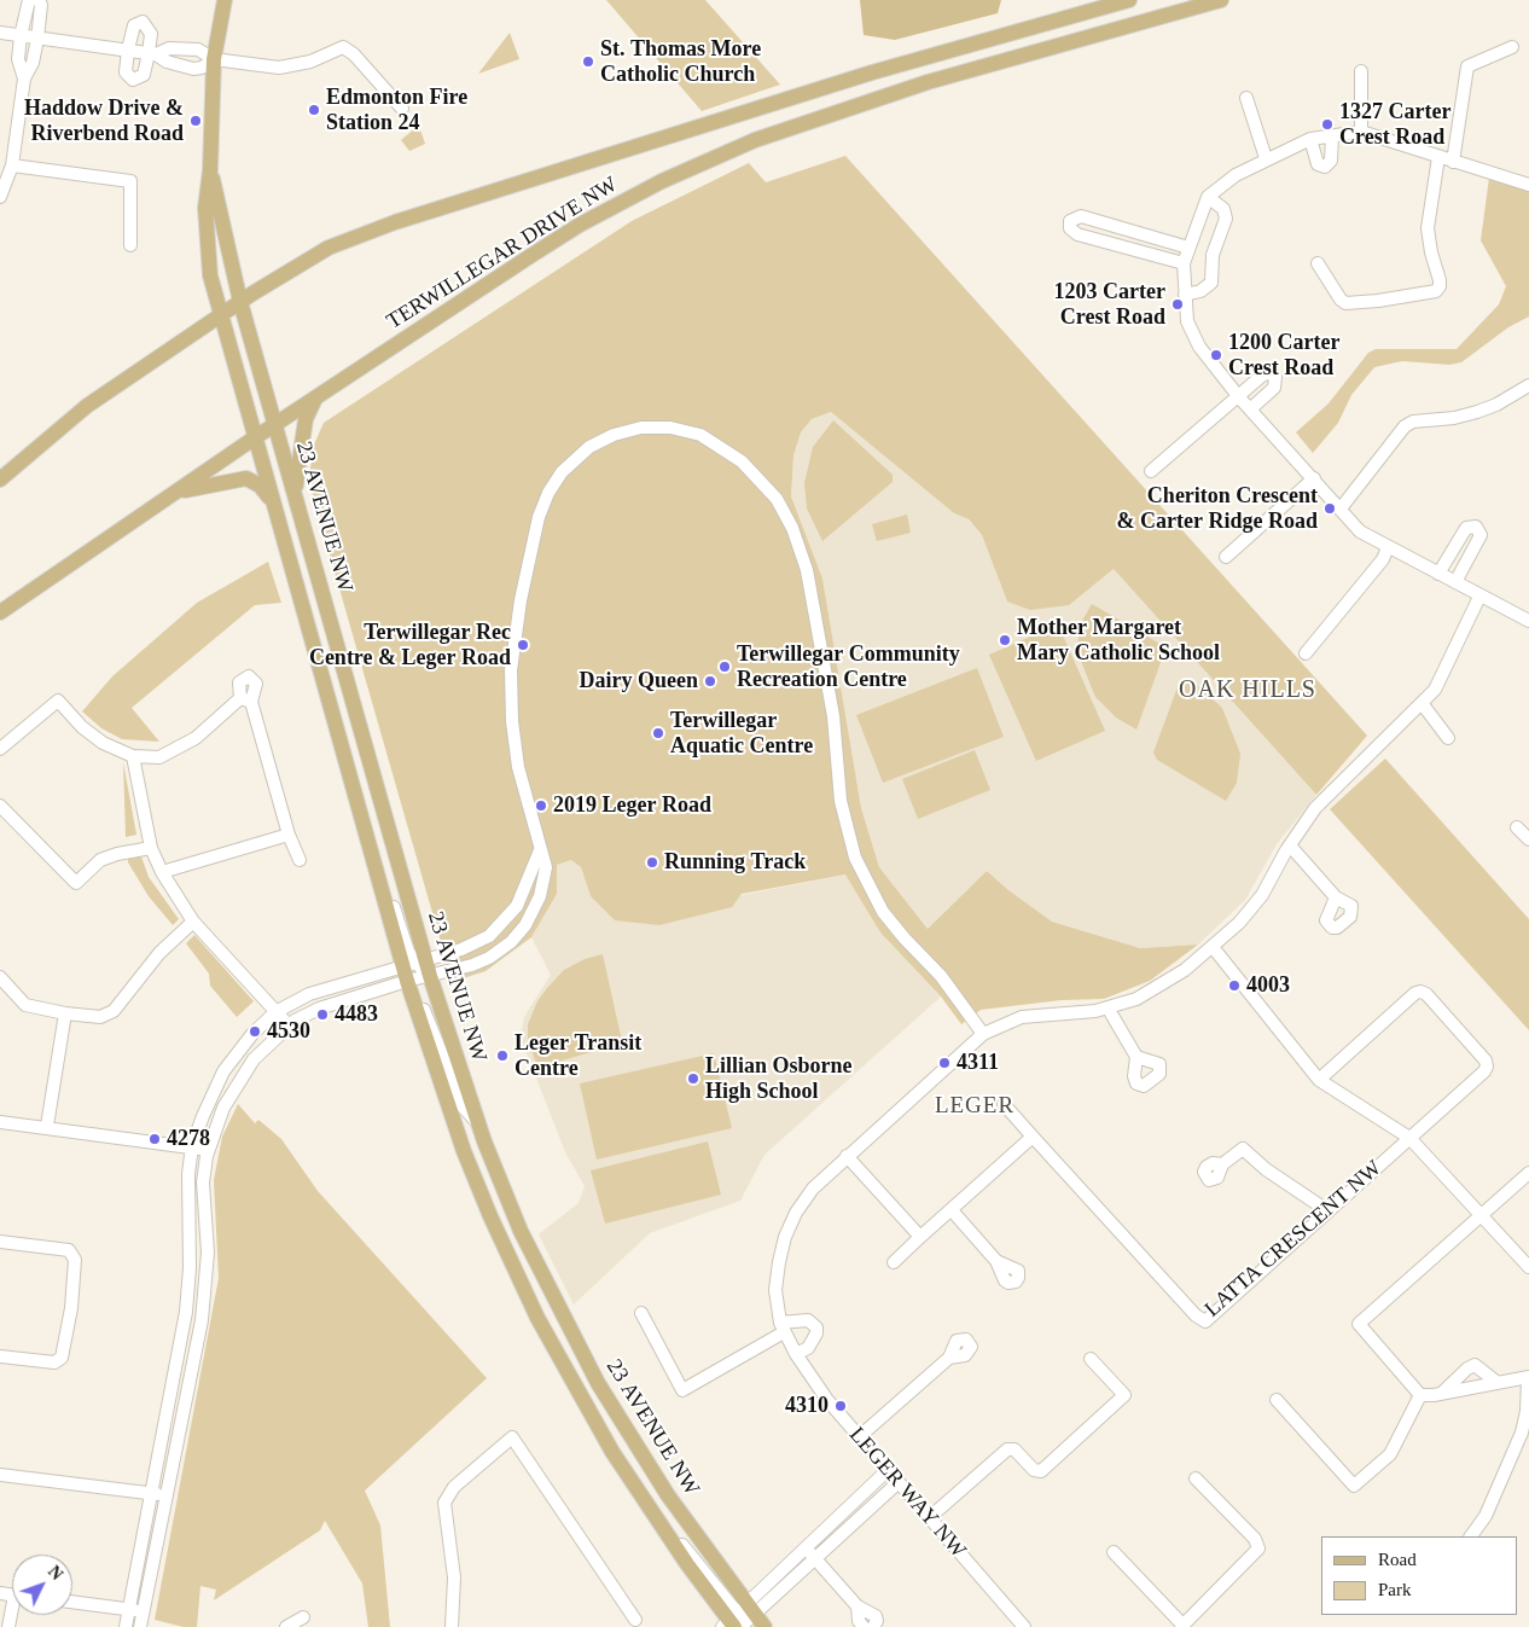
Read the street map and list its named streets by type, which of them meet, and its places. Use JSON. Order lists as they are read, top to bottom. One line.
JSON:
{"streets":{"main road":["TERWILLEGAR DRIVE NW","23 AVENUE NW"],"street":["LATTA CRESCENT NW","LEGER WAY NW"]},"crossings":[["TERWILLEGAR DRIVE NW","23 AVENUE NW"]],"districts":["OAK HILLS","LEGER"],"places":["St. Thomas More Catholic Church","Edmonton Fire Station 24","Haddow Drive & Riverbend Road","1327 Carter Crest Road","1203 Carter Crest Road","1200 Carter Crest Road","Cheriton Crescent & Carter Ridge Road","Mother Margaret Mary Catholic School","Terwillegar Rec Centre & Leger Road","Terwillegar Community Recreation Centre","Dairy Queen","Terwillegar Aquatic Centre","2019 Leger Road","Running Track","4003","4483","4530","Leger Transit Centre","4311","Lillian Osborne High School","4278","4310"],"legend":["Road","Park"],"north":"top right"}
